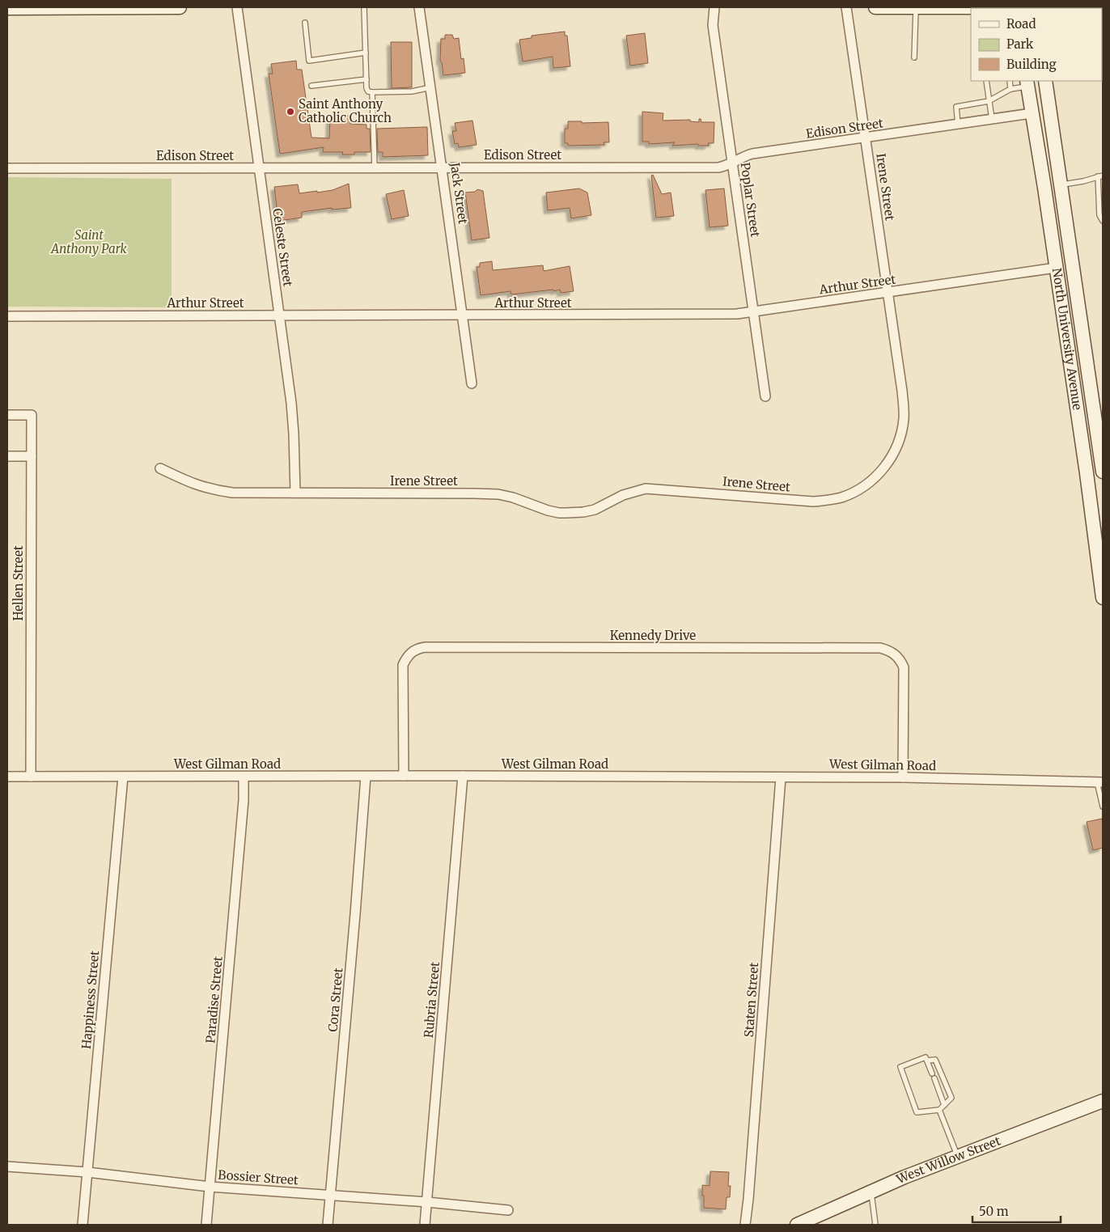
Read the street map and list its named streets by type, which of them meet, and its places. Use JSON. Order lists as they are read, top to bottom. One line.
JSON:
{"streets":{"main road":["North University Avenue","West Willow Street"],"street":["Edison Street","Irene Street","Jack Street","Poplar Street","Celeste Street","Arthur Street","Hellen Street","Kennedy Drive","West Gilman Road","Happiness Street","Paradise Street","Cora Street","Rubria Street","Staten Street","Bossier Street"]},"crossings":[["Edison Street","Irene Street"],["Edison Street","Jack Street"],["Edison Street","Poplar Street"],["Edison Street","Celeste Street"],["Edison Street","North University Avenue"],["Irene Street","Celeste Street"],["Irene Street","Arthur Street"],["Jack Street","Arthur Street"],["Poplar Street","Arthur Street"],["Celeste Street","Arthur Street"],["Arthur Street","North University Avenue"],["Hellen Street","West Gilman Road"],["Kennedy Drive","West Gilman Road"],["West Gilman Road","Happiness Street"],["West Gilman Road","Paradise Street"],["West Gilman Road","Cora Street"],["West Gilman Road","Rubria Street"],["West Gilman Road","Staten Street"],["Happiness Street","Bossier Street"],["Paradise Street","Bossier Street"],["Cora Street","Bossier Street"],["Rubria Street","Bossier Street"]],"parks":["Saint Anthony Park"],"places":["Saint Anthony Catholic Church"],"legend":["Road","Park","Building"],"scale_bar":"50 m"}
